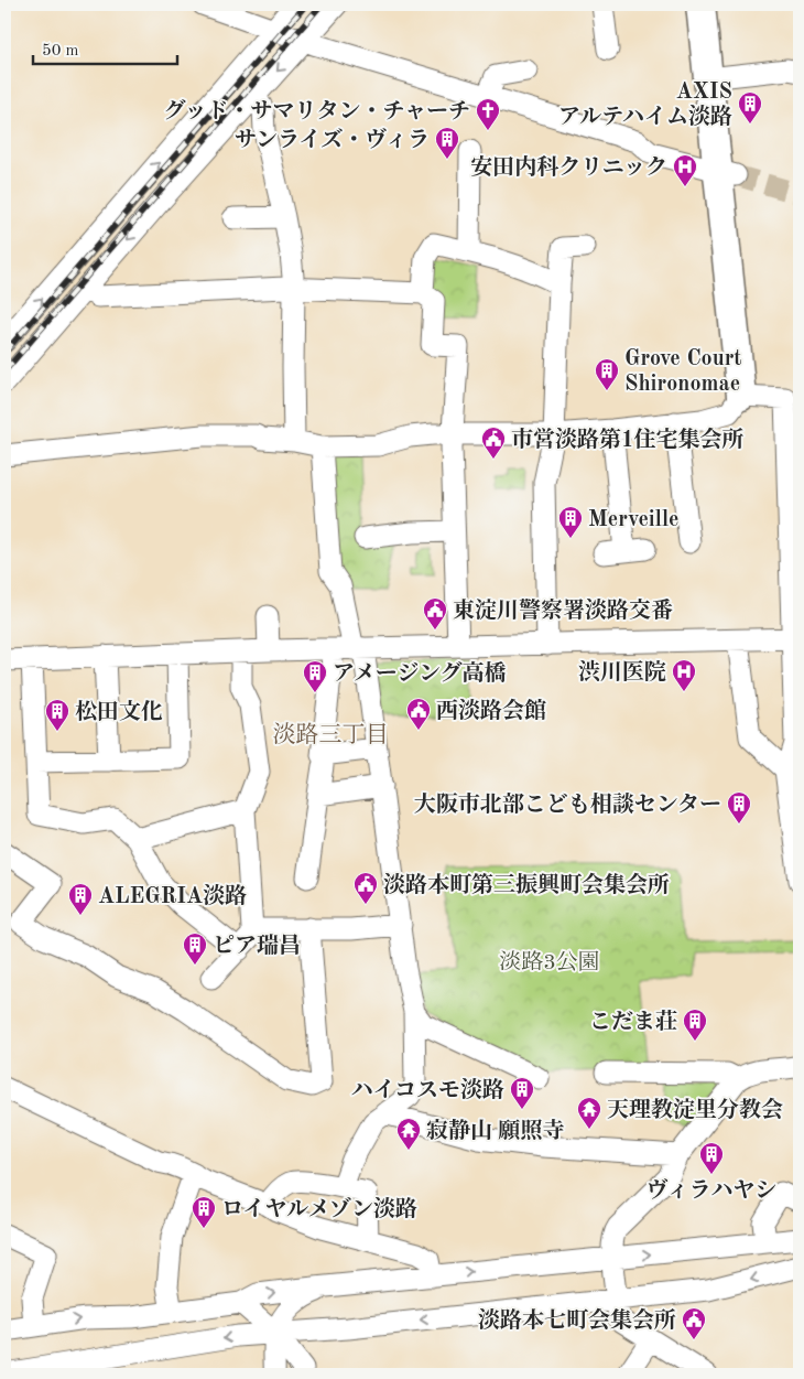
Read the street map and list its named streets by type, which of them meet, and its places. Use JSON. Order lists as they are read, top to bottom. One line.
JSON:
{"districts":["淡路三丁目"],"parks":["淡路3公園"],"places":{"building":["AXIS アルテハイム淡路","サンライズ・ヴィラ","Grove Court Shironomae","Merveille","アメージング高橋","松田文化","大阪市北部こども相談センター","ALEGRIA淡路","ピア瑞昌","こだま荘","ハイコスモ淡路","ヴィラハヤシ","ロイヤルメゾン淡路"],"church":["グッド・サマリタン・チャーチ"],"hospital":["安田内科クリニック","渋川医院"],"public building":["市営淡路第1住宅集会所","東淀川警察署淡路交番","西淡路会館","淡路本町第三振興町会集会所","淡路本七町会集会所"],"temple":["天理教淀里分教会","寂静山 願照寺"]},"scale_bar":"50 m"}
